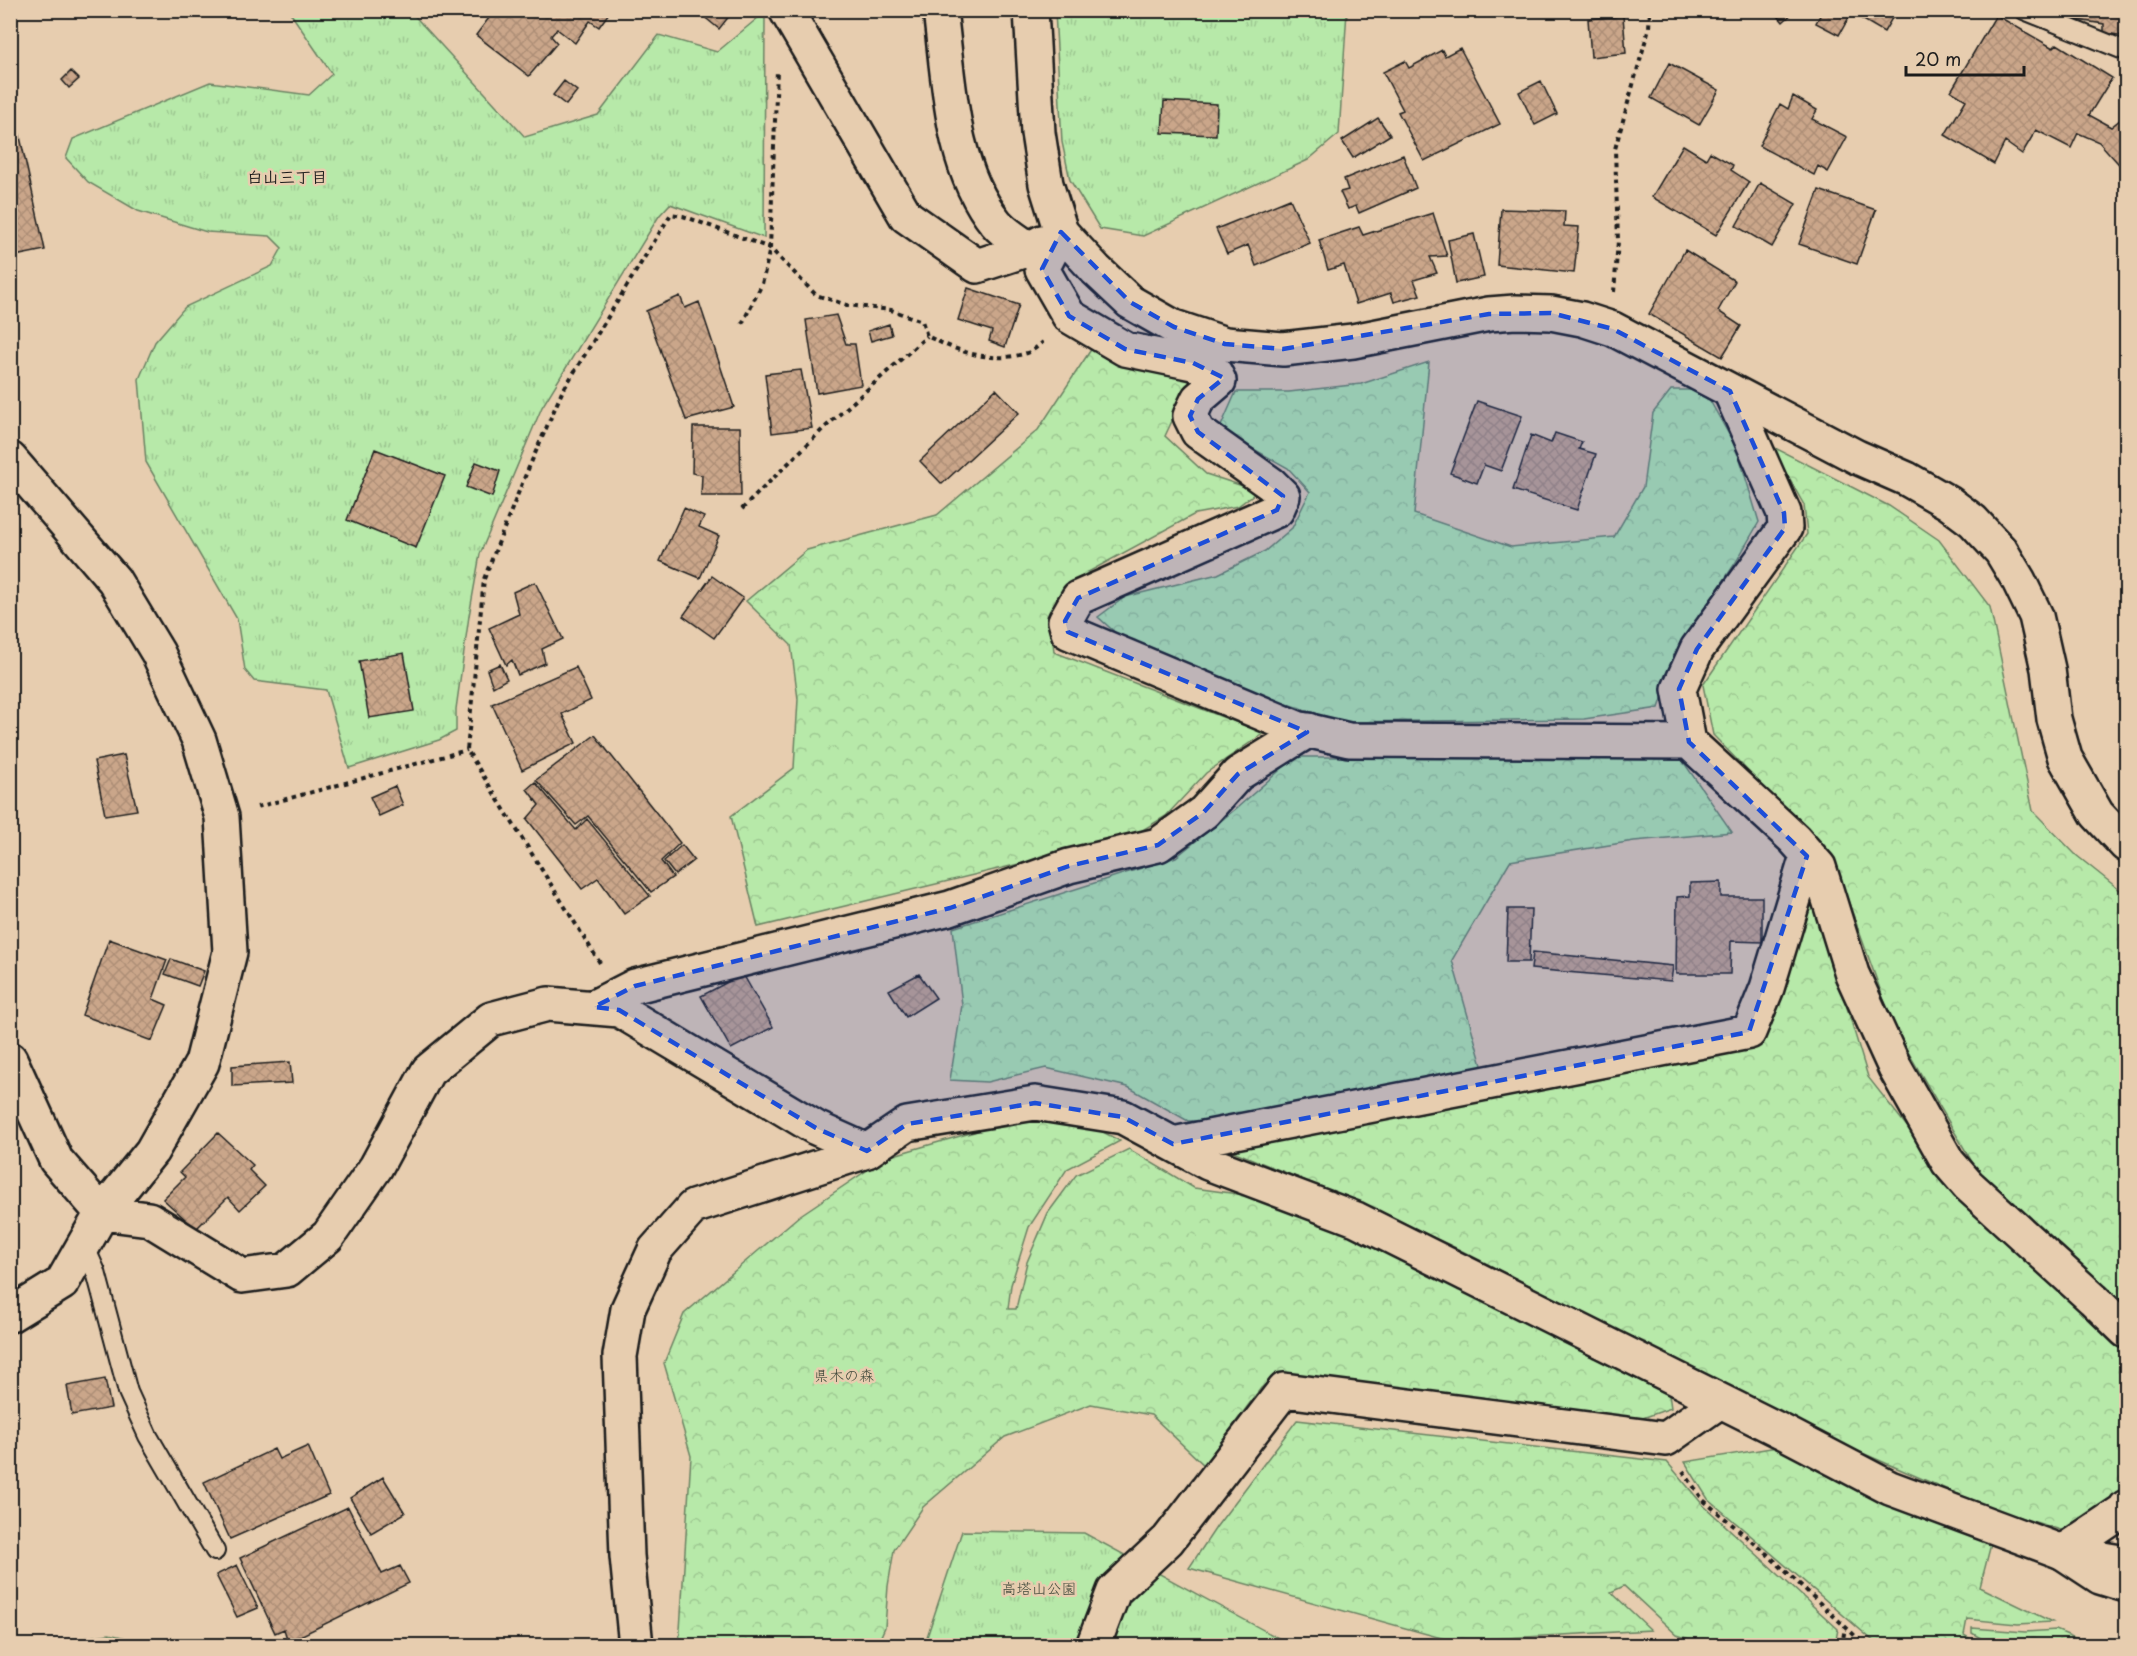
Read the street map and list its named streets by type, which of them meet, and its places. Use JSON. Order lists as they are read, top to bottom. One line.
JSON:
{"districts":["白山三丁目"],"parks":["県木の森","高塔山公園"],"scale_bar":"20 m"}
